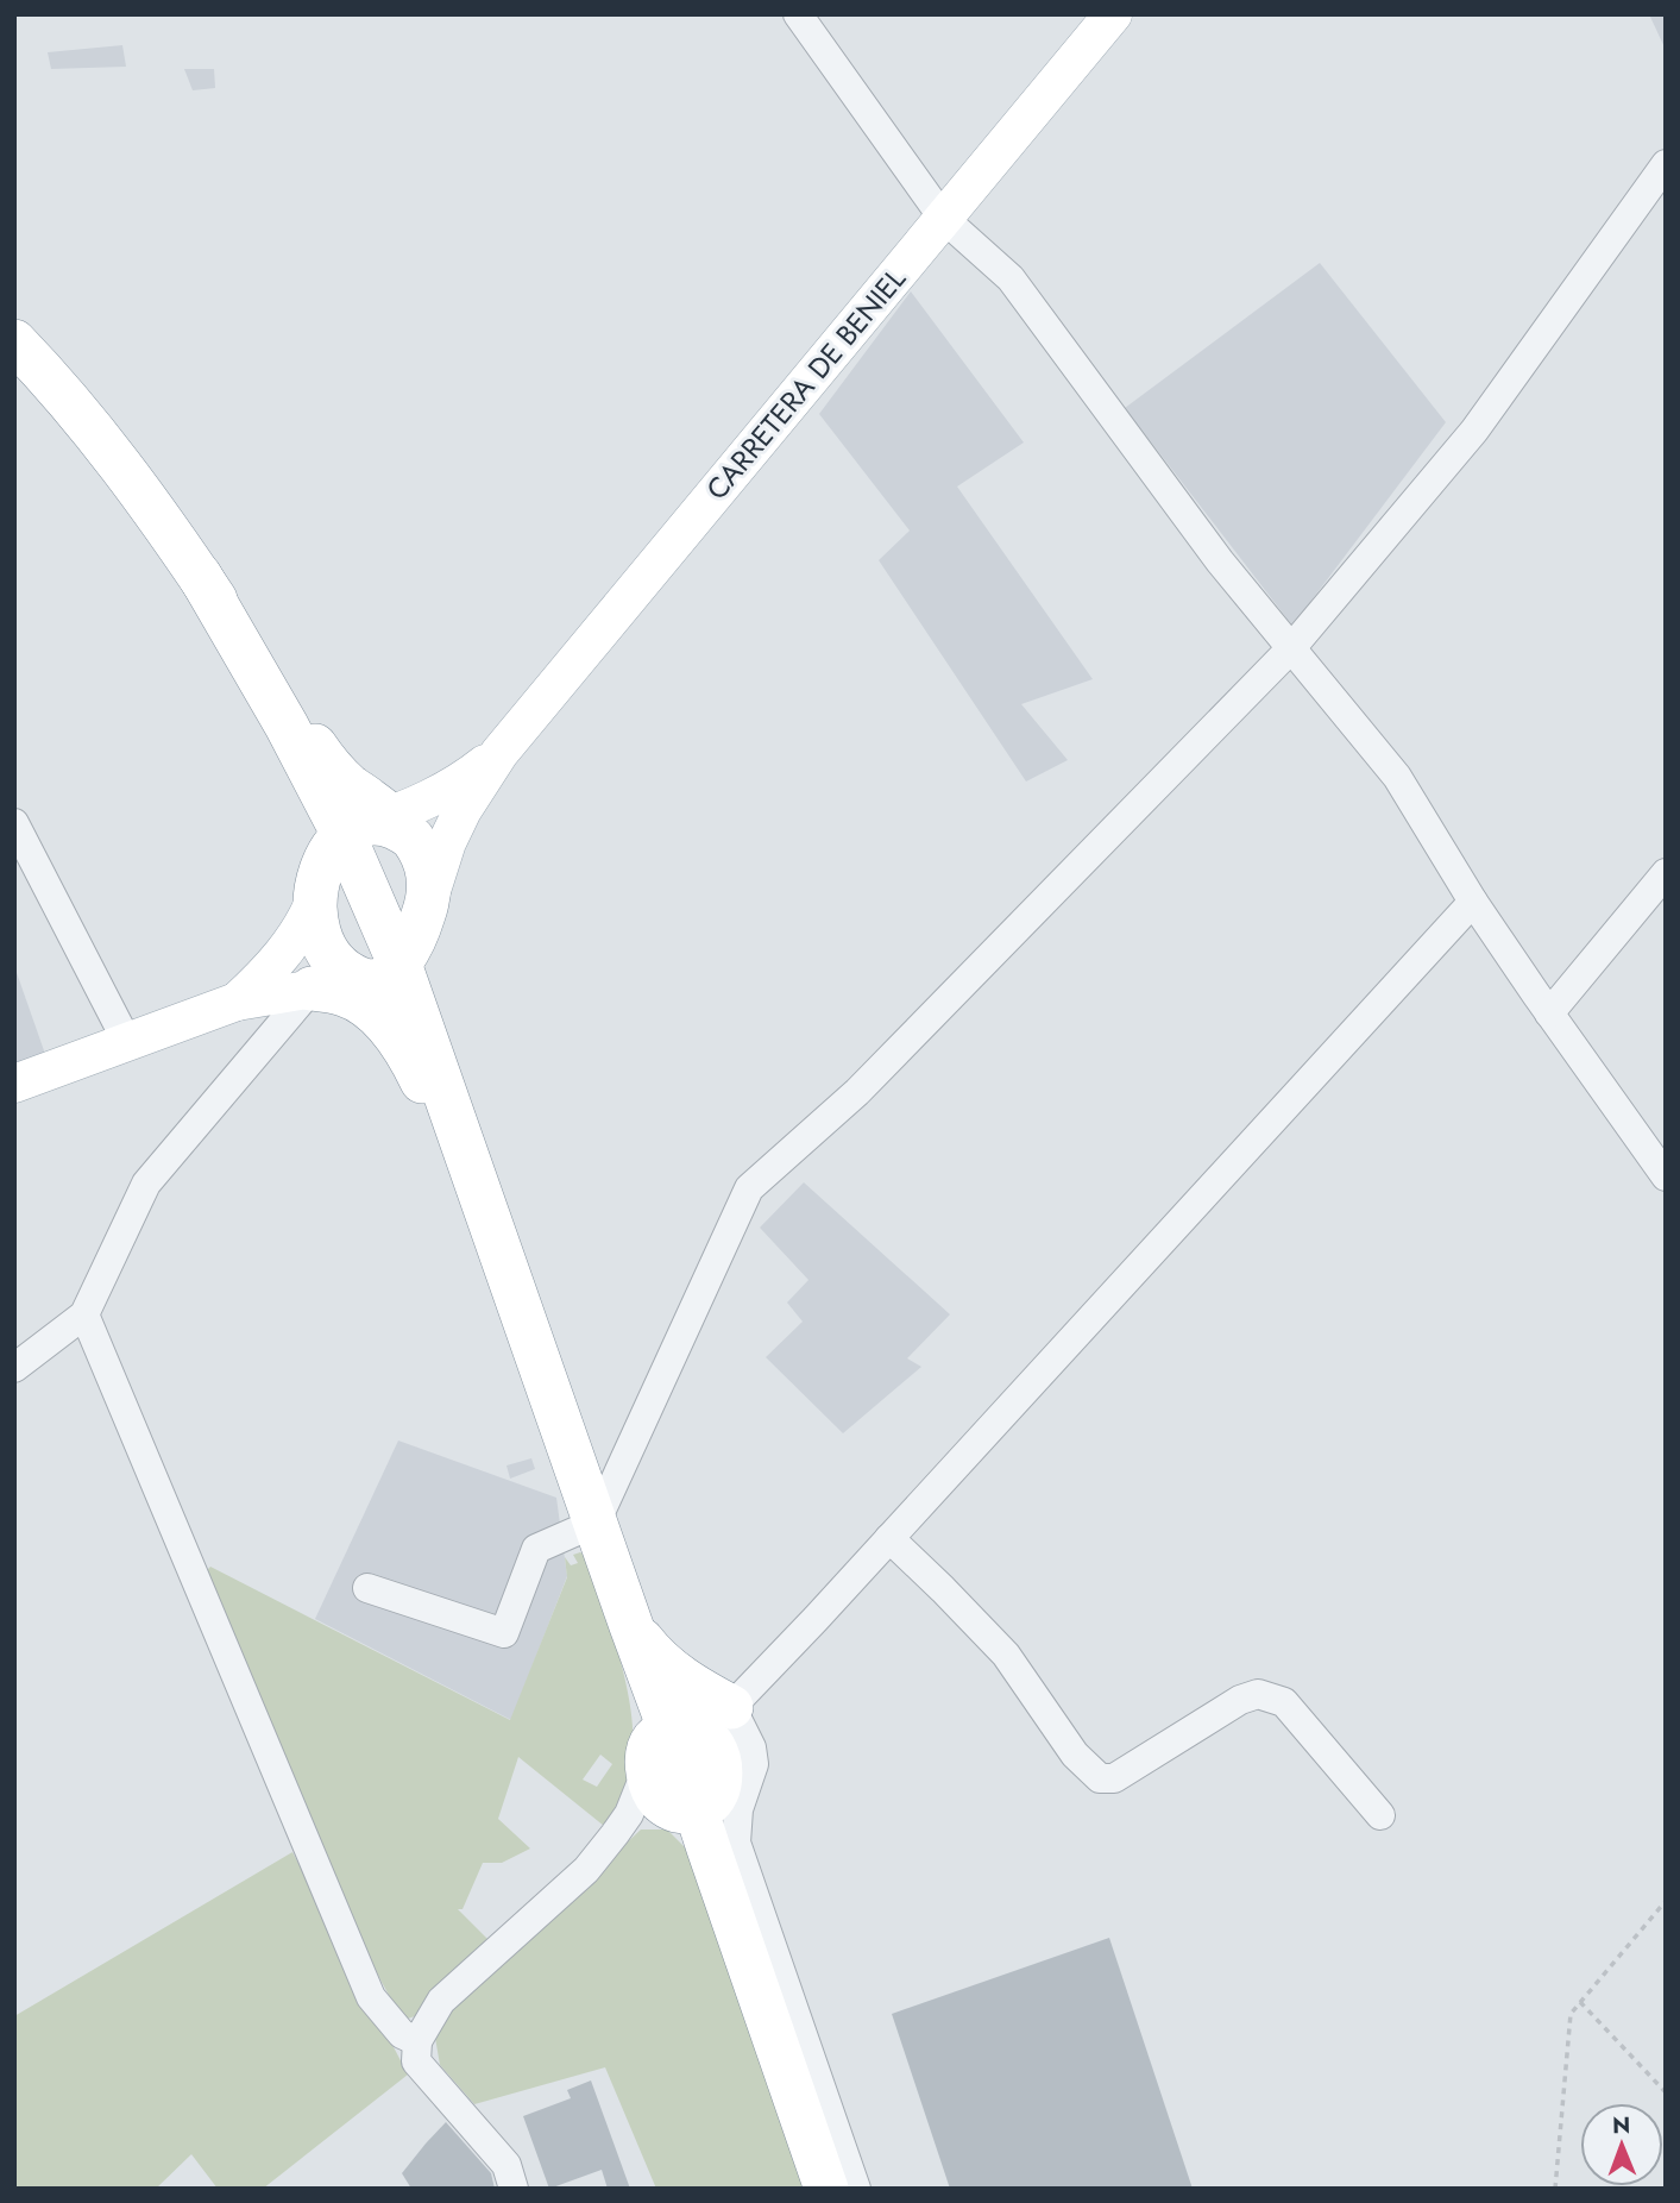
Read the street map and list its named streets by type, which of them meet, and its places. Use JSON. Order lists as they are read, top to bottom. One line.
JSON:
{"streets":{"main road":["CARRETERA DE BENIEL"]},"north":"top"}
